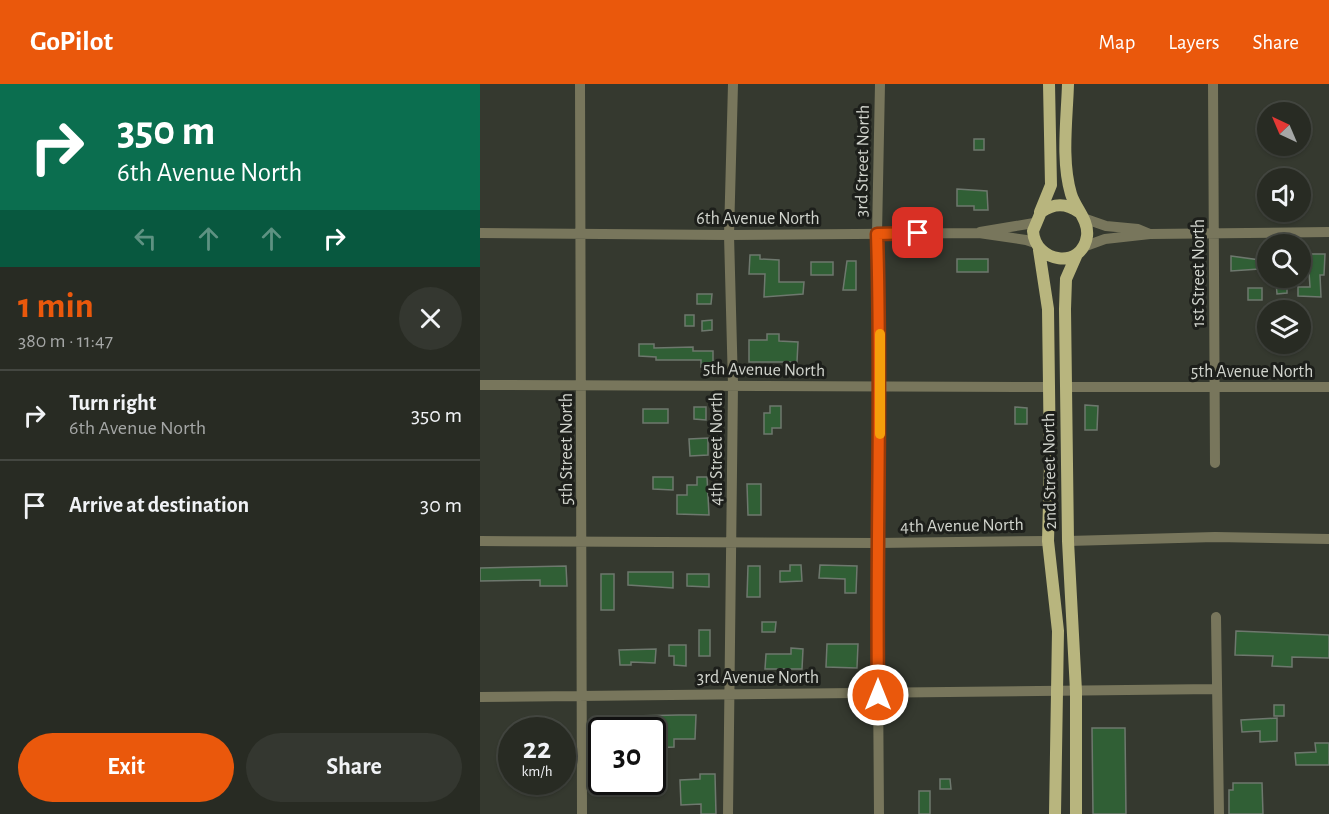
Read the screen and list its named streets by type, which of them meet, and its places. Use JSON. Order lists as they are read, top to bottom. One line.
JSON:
{"streets":{"main road":["2nd Street North"],"street":["3rd Street North","6th Avenue North","1st Street North","5th Avenue North","5th Street North","4th Street North","4th Avenue North","3rd Avenue North"]},"crossings":[["3rd Street North","6th Avenue North"],["3rd Street North","5th Avenue North"],["3rd Street North","4th Avenue North"],["3rd Street North","3rd Avenue North"],["6th Avenue North","5th Street North"],["6th Avenue North","4th Street North"],["6th Avenue North","2nd Street North"],["1st Street North","5th Avenue North"],["5th Avenue North","5th Street North"],["5th Avenue North","4th Street North"],["5th Avenue North","2nd Street North"],["5th Street North","4th Avenue North"],["5th Street North","3rd Avenue North"],["4th Street North","4th Avenue North"],["4th Street North","3rd Avenue North"],["2nd Street North","3rd Avenue North"]],"north":"top left","page":{"header":"GoPilot","nav":["Map","Layers","Share"],"turn":["350 m","6th Avenue North"],"heading":["1 min","380 m · 11:47"],"list":[{"name":"Turn right","note":"6th Avenue North","value":"350 m"},{"name":"Arrive at destination","value":"30 m"}],"speed":"22 km/h","limit":"30","buttons":["Exit","Share"]}}
